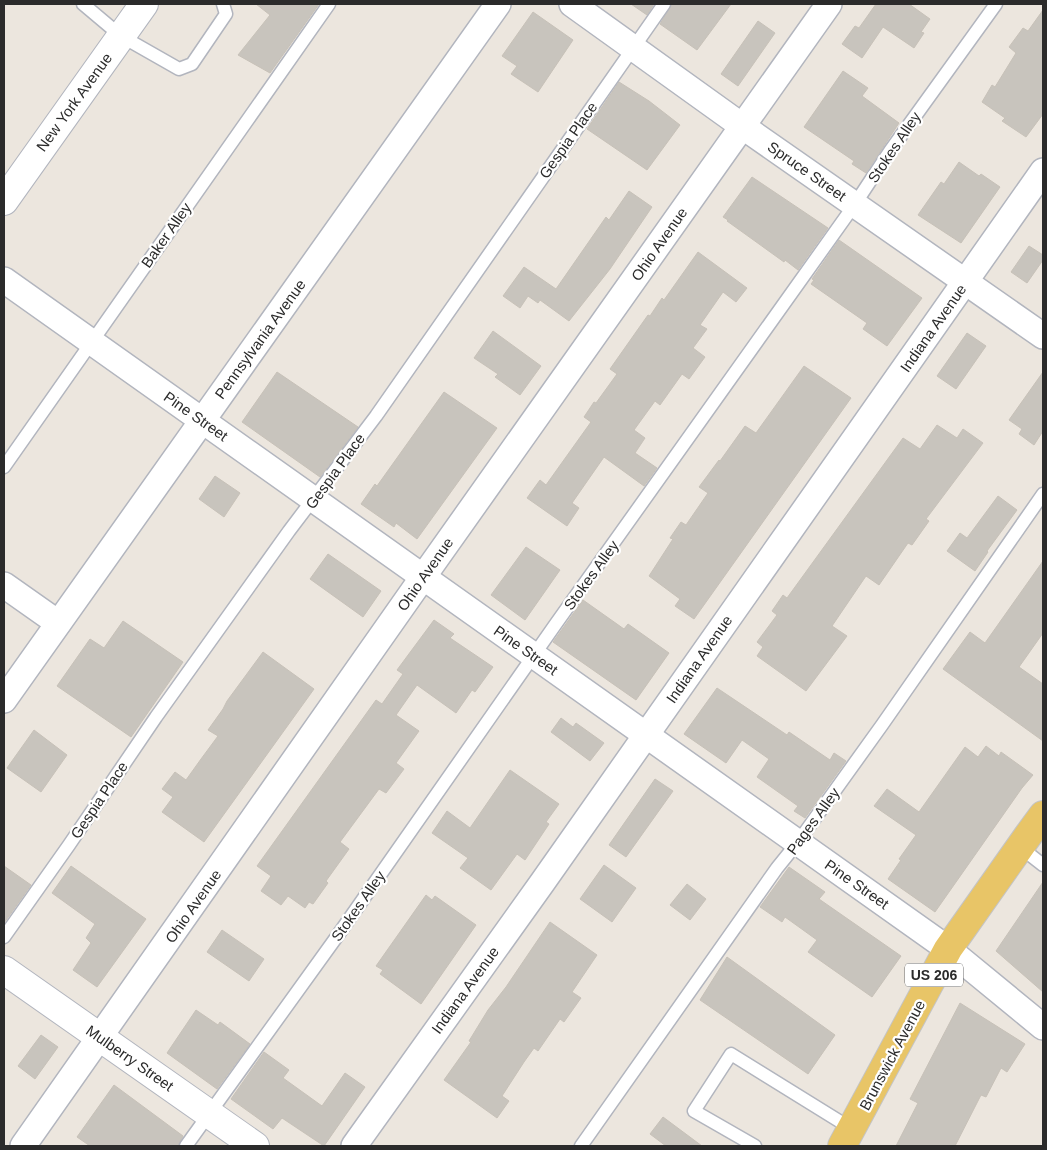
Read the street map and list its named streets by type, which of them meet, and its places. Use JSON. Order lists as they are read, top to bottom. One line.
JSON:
{"streets":{"main road":["US 206","Brunswick Avenue"],"street":["New York Avenue","Spruce Street","Ohio Avenue","Indiana Avenue","Pennsylvania Avenue","Pine Street","Mulberry Street"],"lane":["Gespia Place","Stokes Alley","Baker Alley","Pages Alley"]},"crossings":[["Gespia Place","Spruce Street"],["Gespia Place","Pine Street"],["Stokes Alley","Spruce Street"],["Stokes Alley","Pine Street"],["Stokes Alley","Mulberry Street"],["Spruce Street","Ohio Avenue"],["Spruce Street","Indiana Avenue"],["Baker Alley","Pine Street"],["Ohio Avenue","Pine Street"],["Ohio Avenue","Mulberry Street"],["Indiana Avenue","Pine Street"],["Pennsylvania Avenue","Pine Street"],["Pine Street","Pages Alley"],["Pine Street","Brunswick Avenue"]]}
